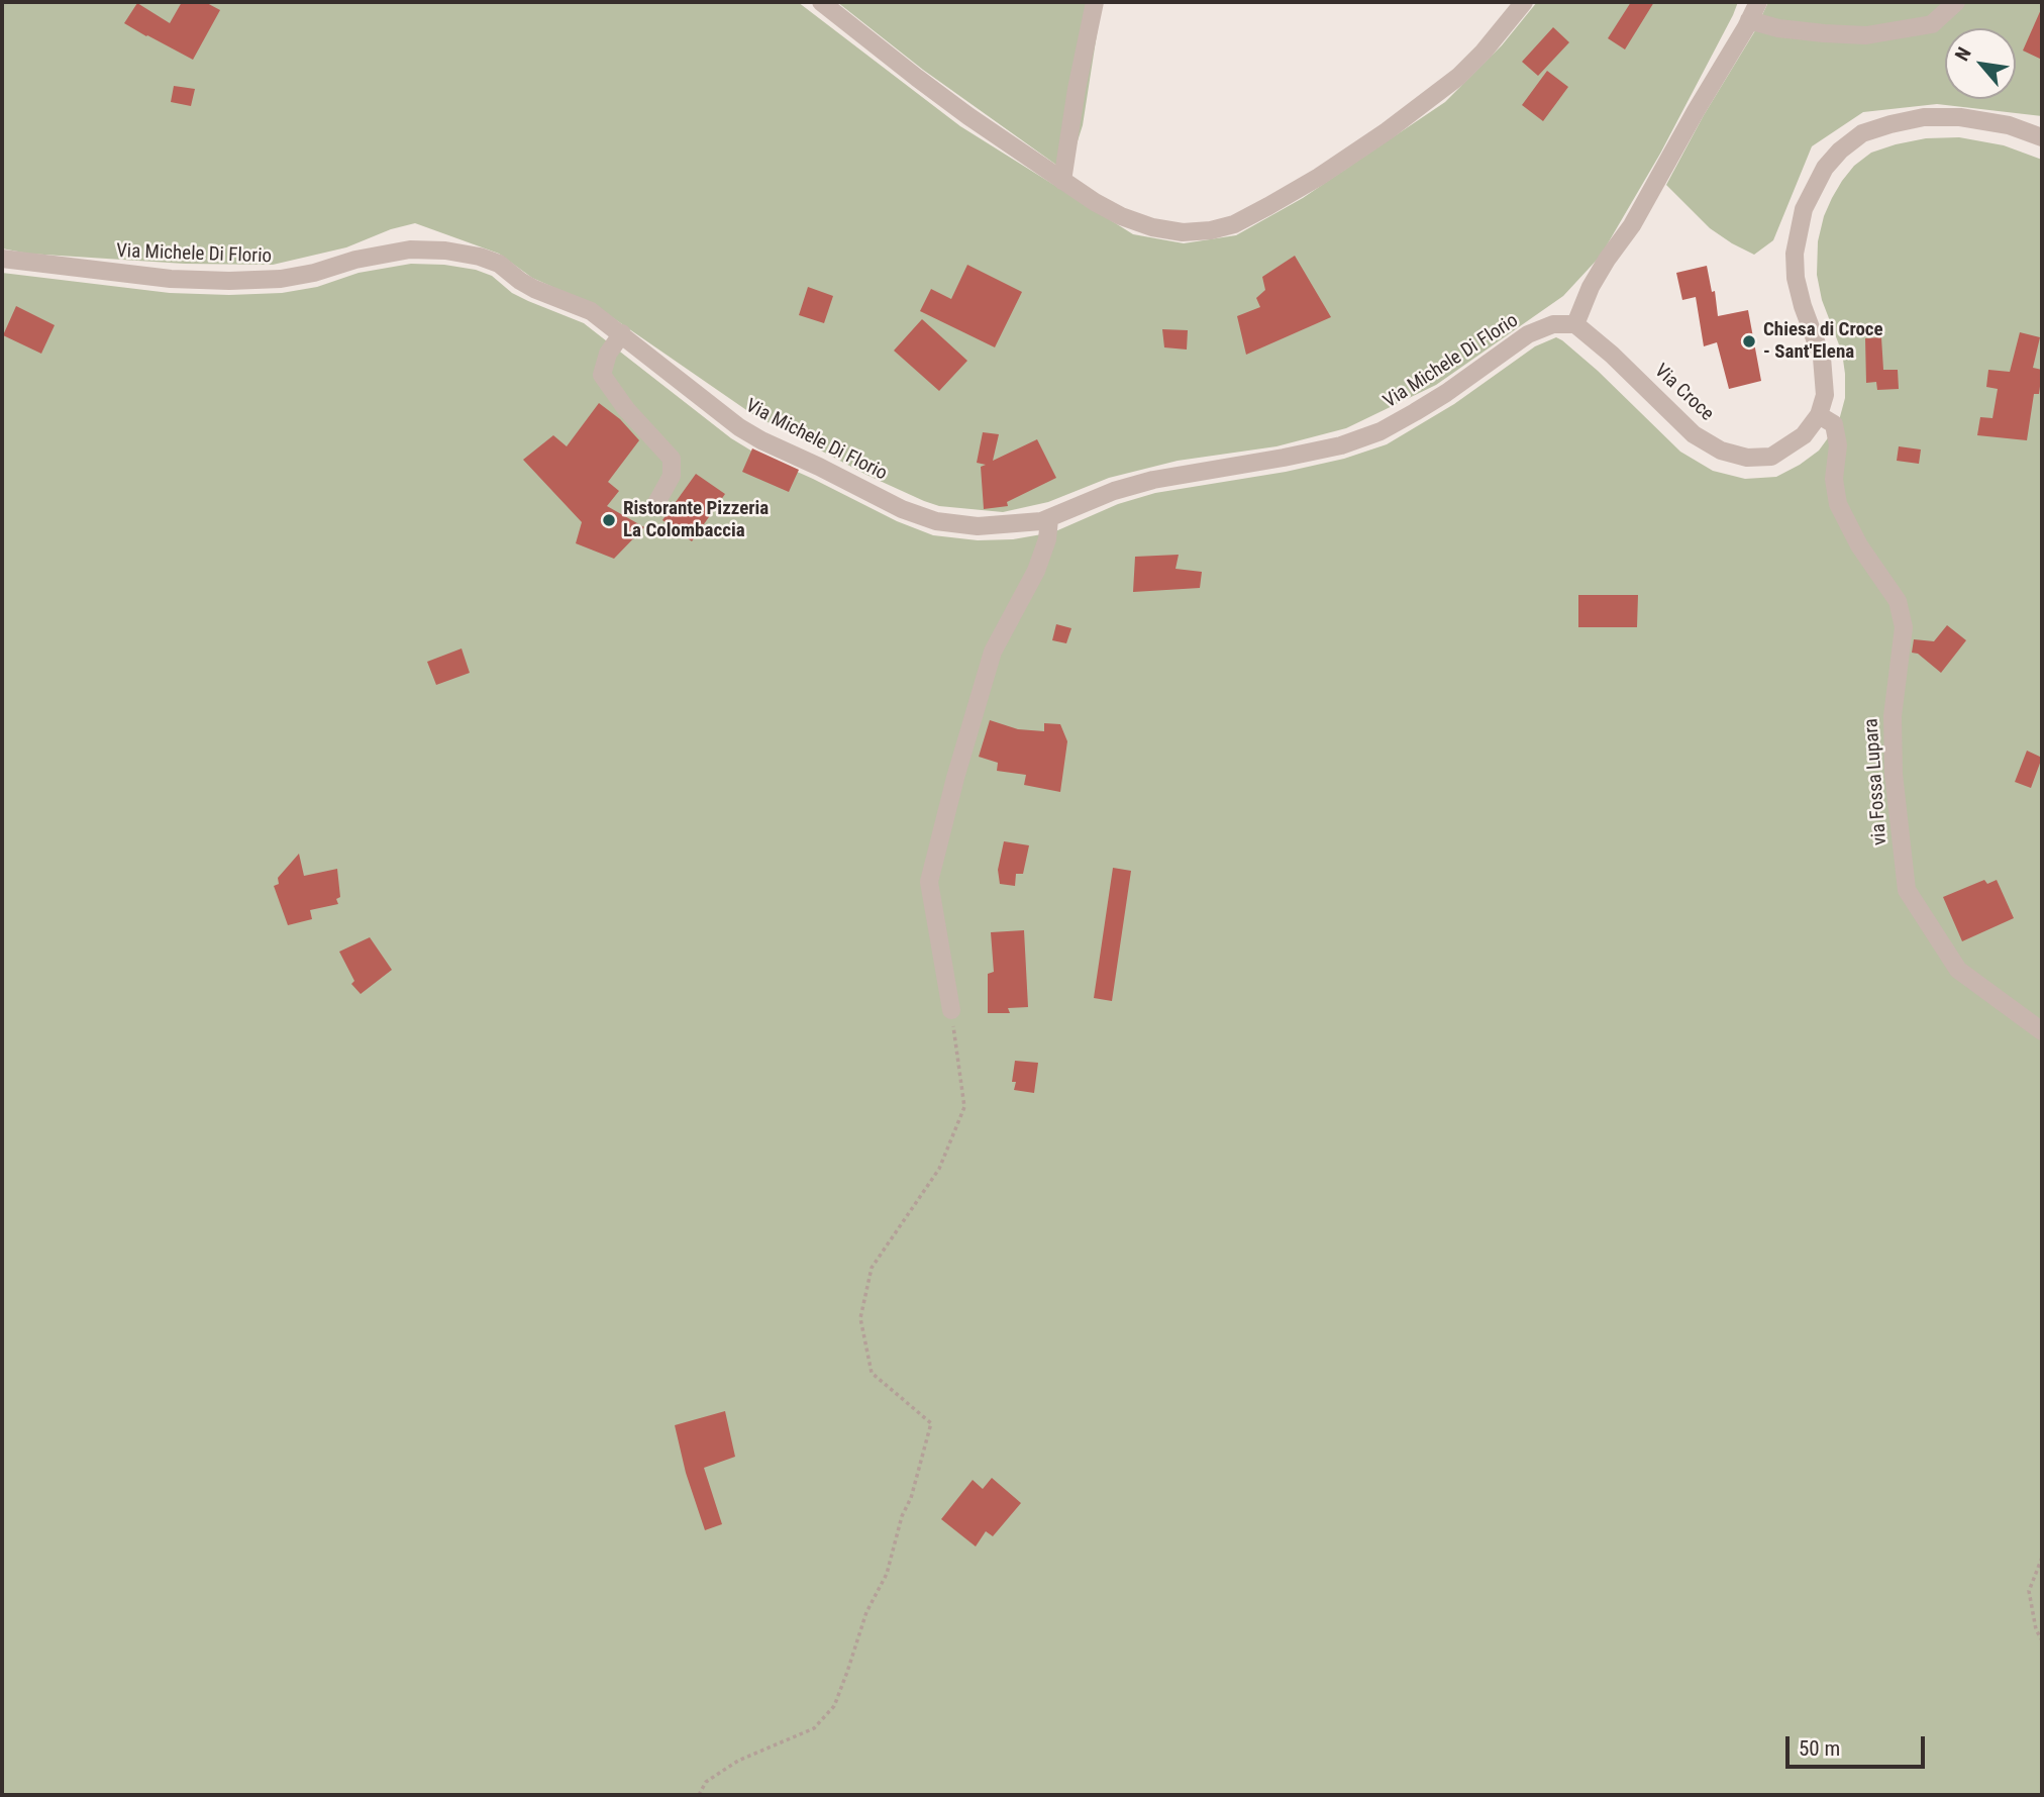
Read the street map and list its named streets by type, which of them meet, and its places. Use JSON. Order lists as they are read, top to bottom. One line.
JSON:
{"streets":{"street":["Via Michele Di Florio","Via Croce","via Fossa Lupara"]},"crossings":[["Via Michele Di Florio","Via Croce"],["Via Croce","via Fossa Lupara"]],"places":["Chiesa di Croce - Sant'Elena","Ristorante Pizzeria La Colombaccia"],"scale_bar":"50 m","north":"top left"}
